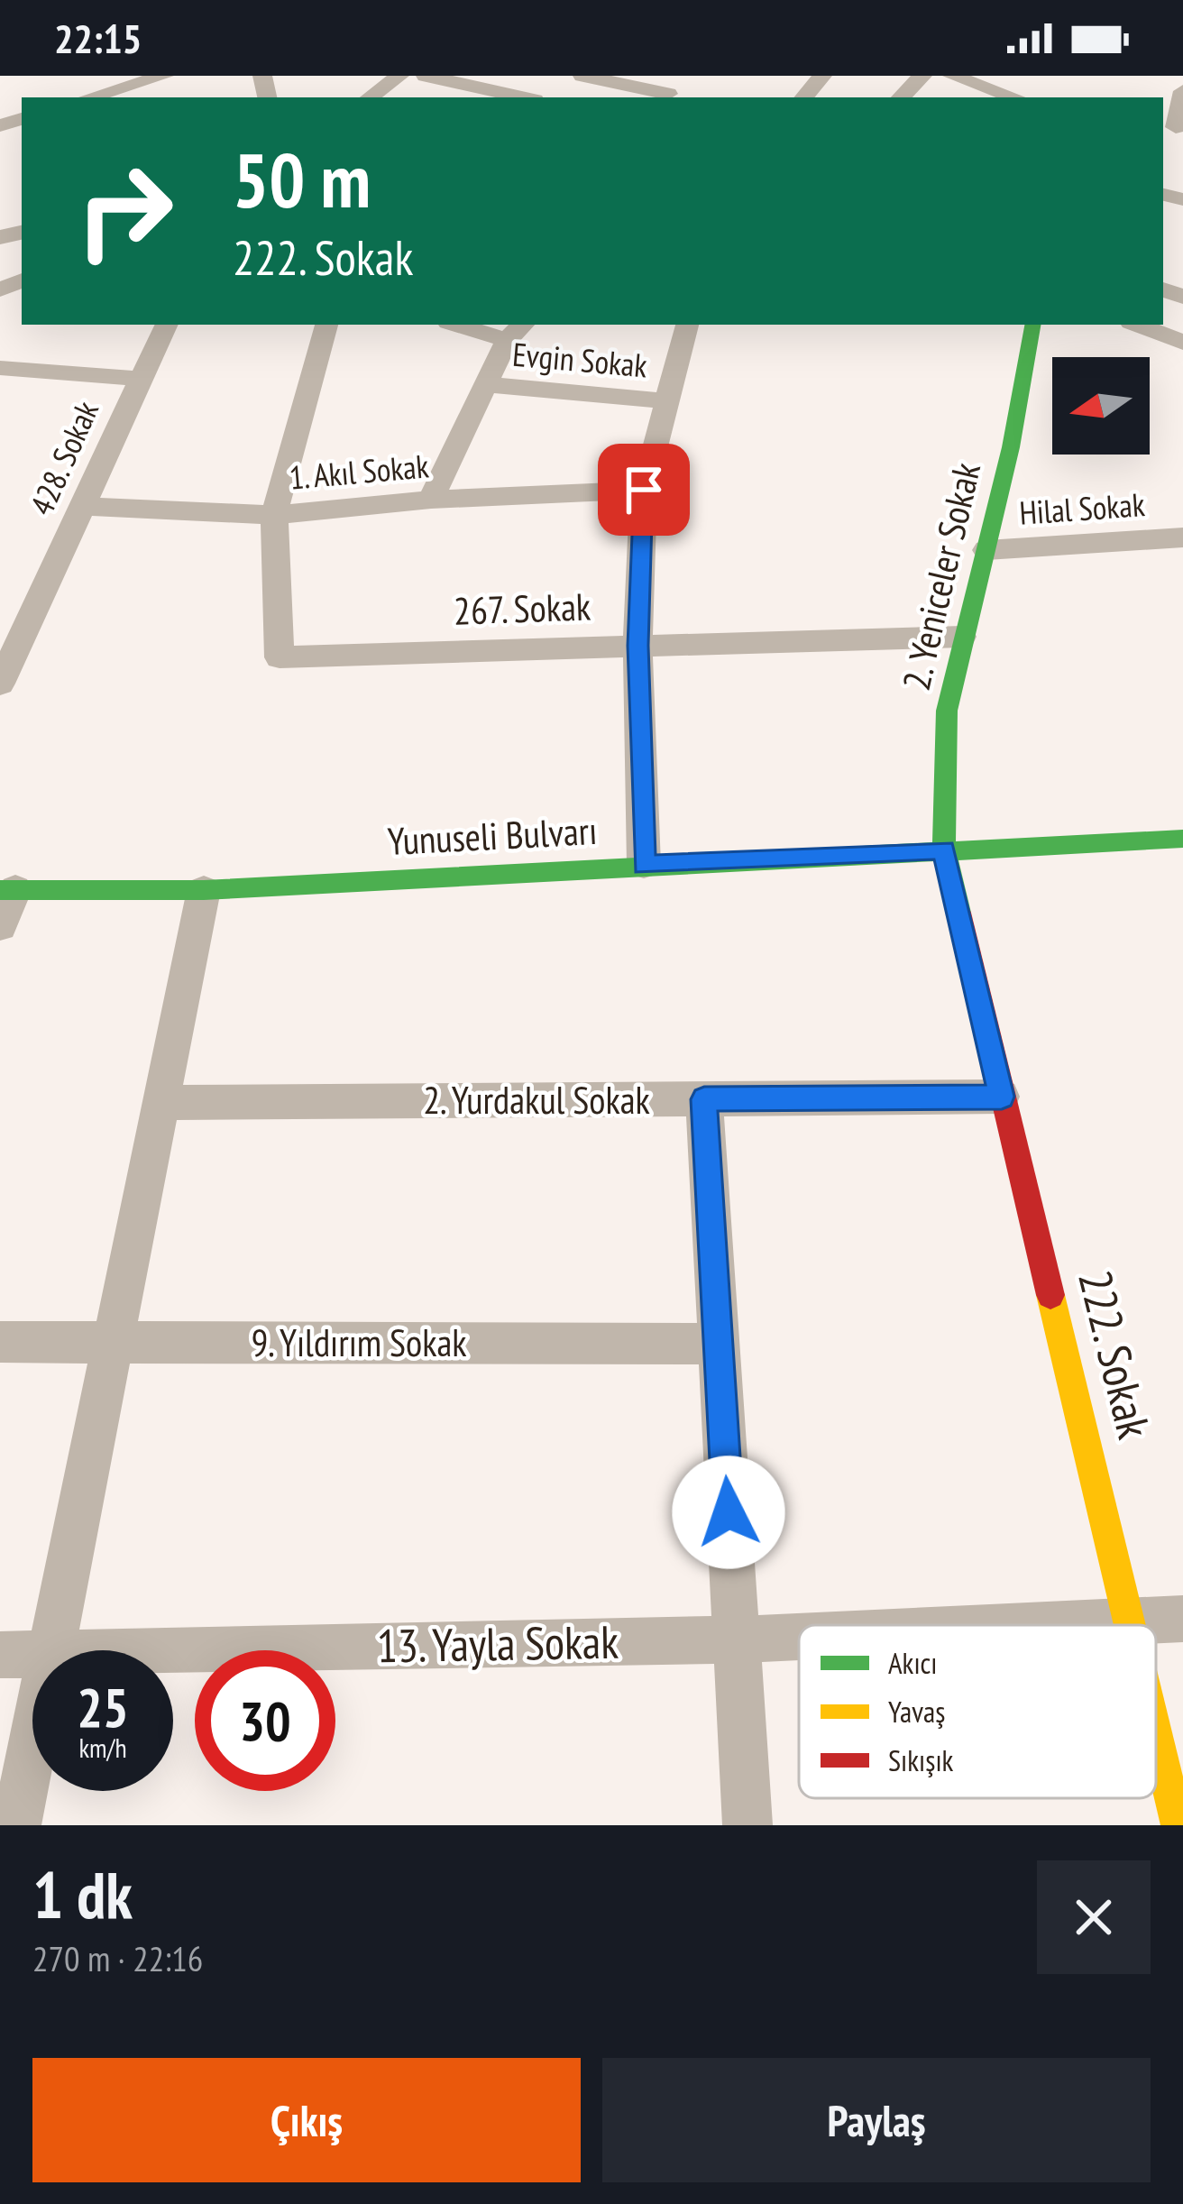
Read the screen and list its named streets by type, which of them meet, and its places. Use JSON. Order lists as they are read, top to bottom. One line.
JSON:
{"streets":{"street":["Evgin Sokak","428. Sokak","1. Akıl Sokak","Hilal Sokak","2. Yeniceler Sokak","267. Sokak","Yunuseli Bulvarı","2. Yurdakul Sokak","9. Yıldırım Sokak","222. Sokak","13. Yayla Sokak"]},"crossings":[["428. Sokak","1. Akıl Sokak"],["1. Akıl Sokak","267. Sokak"],["Hilal Sokak","2. Yeniceler Sokak"],["2. Yeniceler Sokak","267. Sokak"],["2. Yeniceler Sokak","Yunuseli Bulvarı"],["2. Yeniceler Sokak","222. Sokak"],["Yunuseli Bulvarı","222. Sokak"],["2. Yurdakul Sokak","9. Yıldırım Sokak"],["2. Yurdakul Sokak","13. Yayla Sokak"],["222. Sokak","13. Yayla Sokak"]],"legend":["Akıcı","Yavaş","Sıkışık"],"north":"left","page":{"status":"22:15","turn":["50 m","222. Sokak"],"speed":"25 km/h","limit":"30","heading":["1 dk","270 m · 22:16"],"buttons":["Çıkış","Paylaş"]}}
